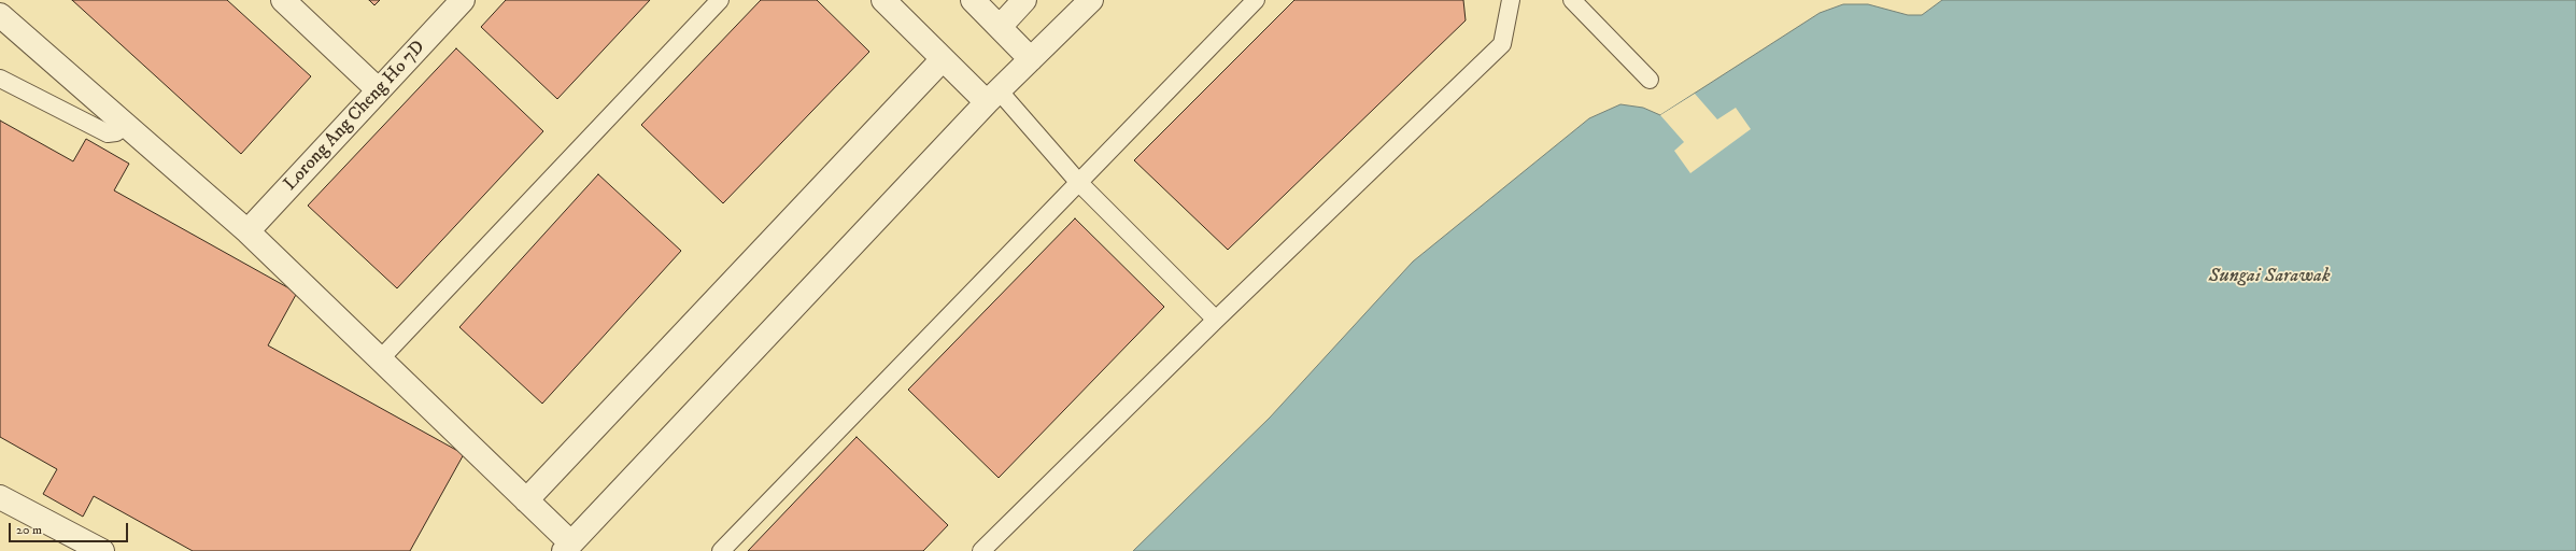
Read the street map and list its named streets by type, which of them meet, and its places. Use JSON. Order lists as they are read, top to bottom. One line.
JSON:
{"streets":{"street":["Lorong Ang Cheng Ho 7D"]},"water":["Sungai Sarawak"],"scale_bar":"20 m"}
